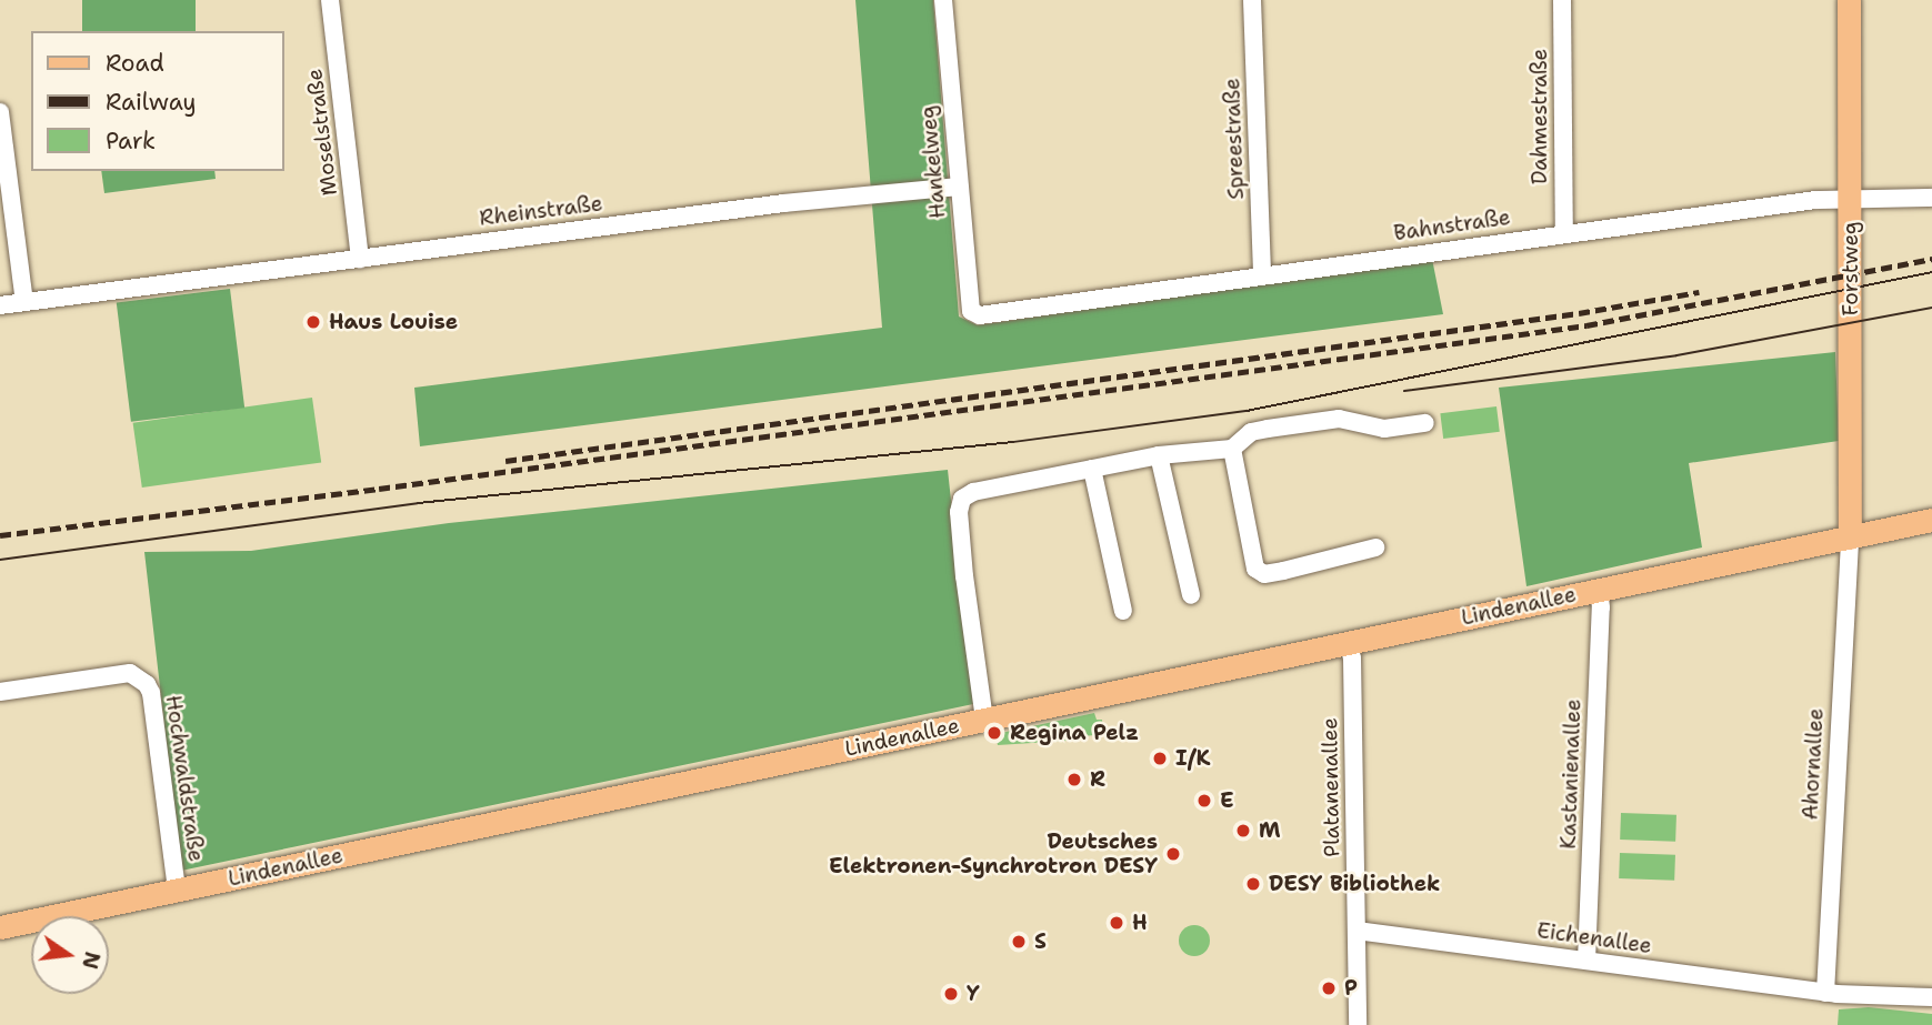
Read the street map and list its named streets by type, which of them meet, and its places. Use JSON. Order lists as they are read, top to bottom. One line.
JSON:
{"streets":{"main road":["Forstweg","Lindenallee"],"street":["Dahmestraße","Moselstraße","Spreestraße","Hankelweg","Rheinstraße","Bahnstraße","Ahornallee","Kastanienallee","Hochwaldstraße","Platanenallee","Eichenallee"]},"crossings":[["Dahmestraße","Bahnstraße"],["Moselstraße","Rheinstraße"],["Spreestraße","Bahnstraße"],["Hankelweg","Rheinstraße"],["Hankelweg","Bahnstraße"],["Bahnstraße","Forstweg"],["Forstweg","Lindenallee"],["Forstweg","Ahornallee"],["Lindenallee","Ahornallee"],["Lindenallee","Kastanienallee"],["Lindenallee","Hochwaldstraße"],["Lindenallee","Platanenallee"],["Ahornallee","Eichenallee"],["Kastanienallee","Eichenallee"],["Platanenallee","Eichenallee"]],"places":["Haus Louise","Regina Pelz","I/K","R","E","M","Deutsches Elektronen-Synchrotron DESY","DESY Bibliothek","H","S","P","Y"],"legend":["Road","Railway","Park"],"north":"right"}
